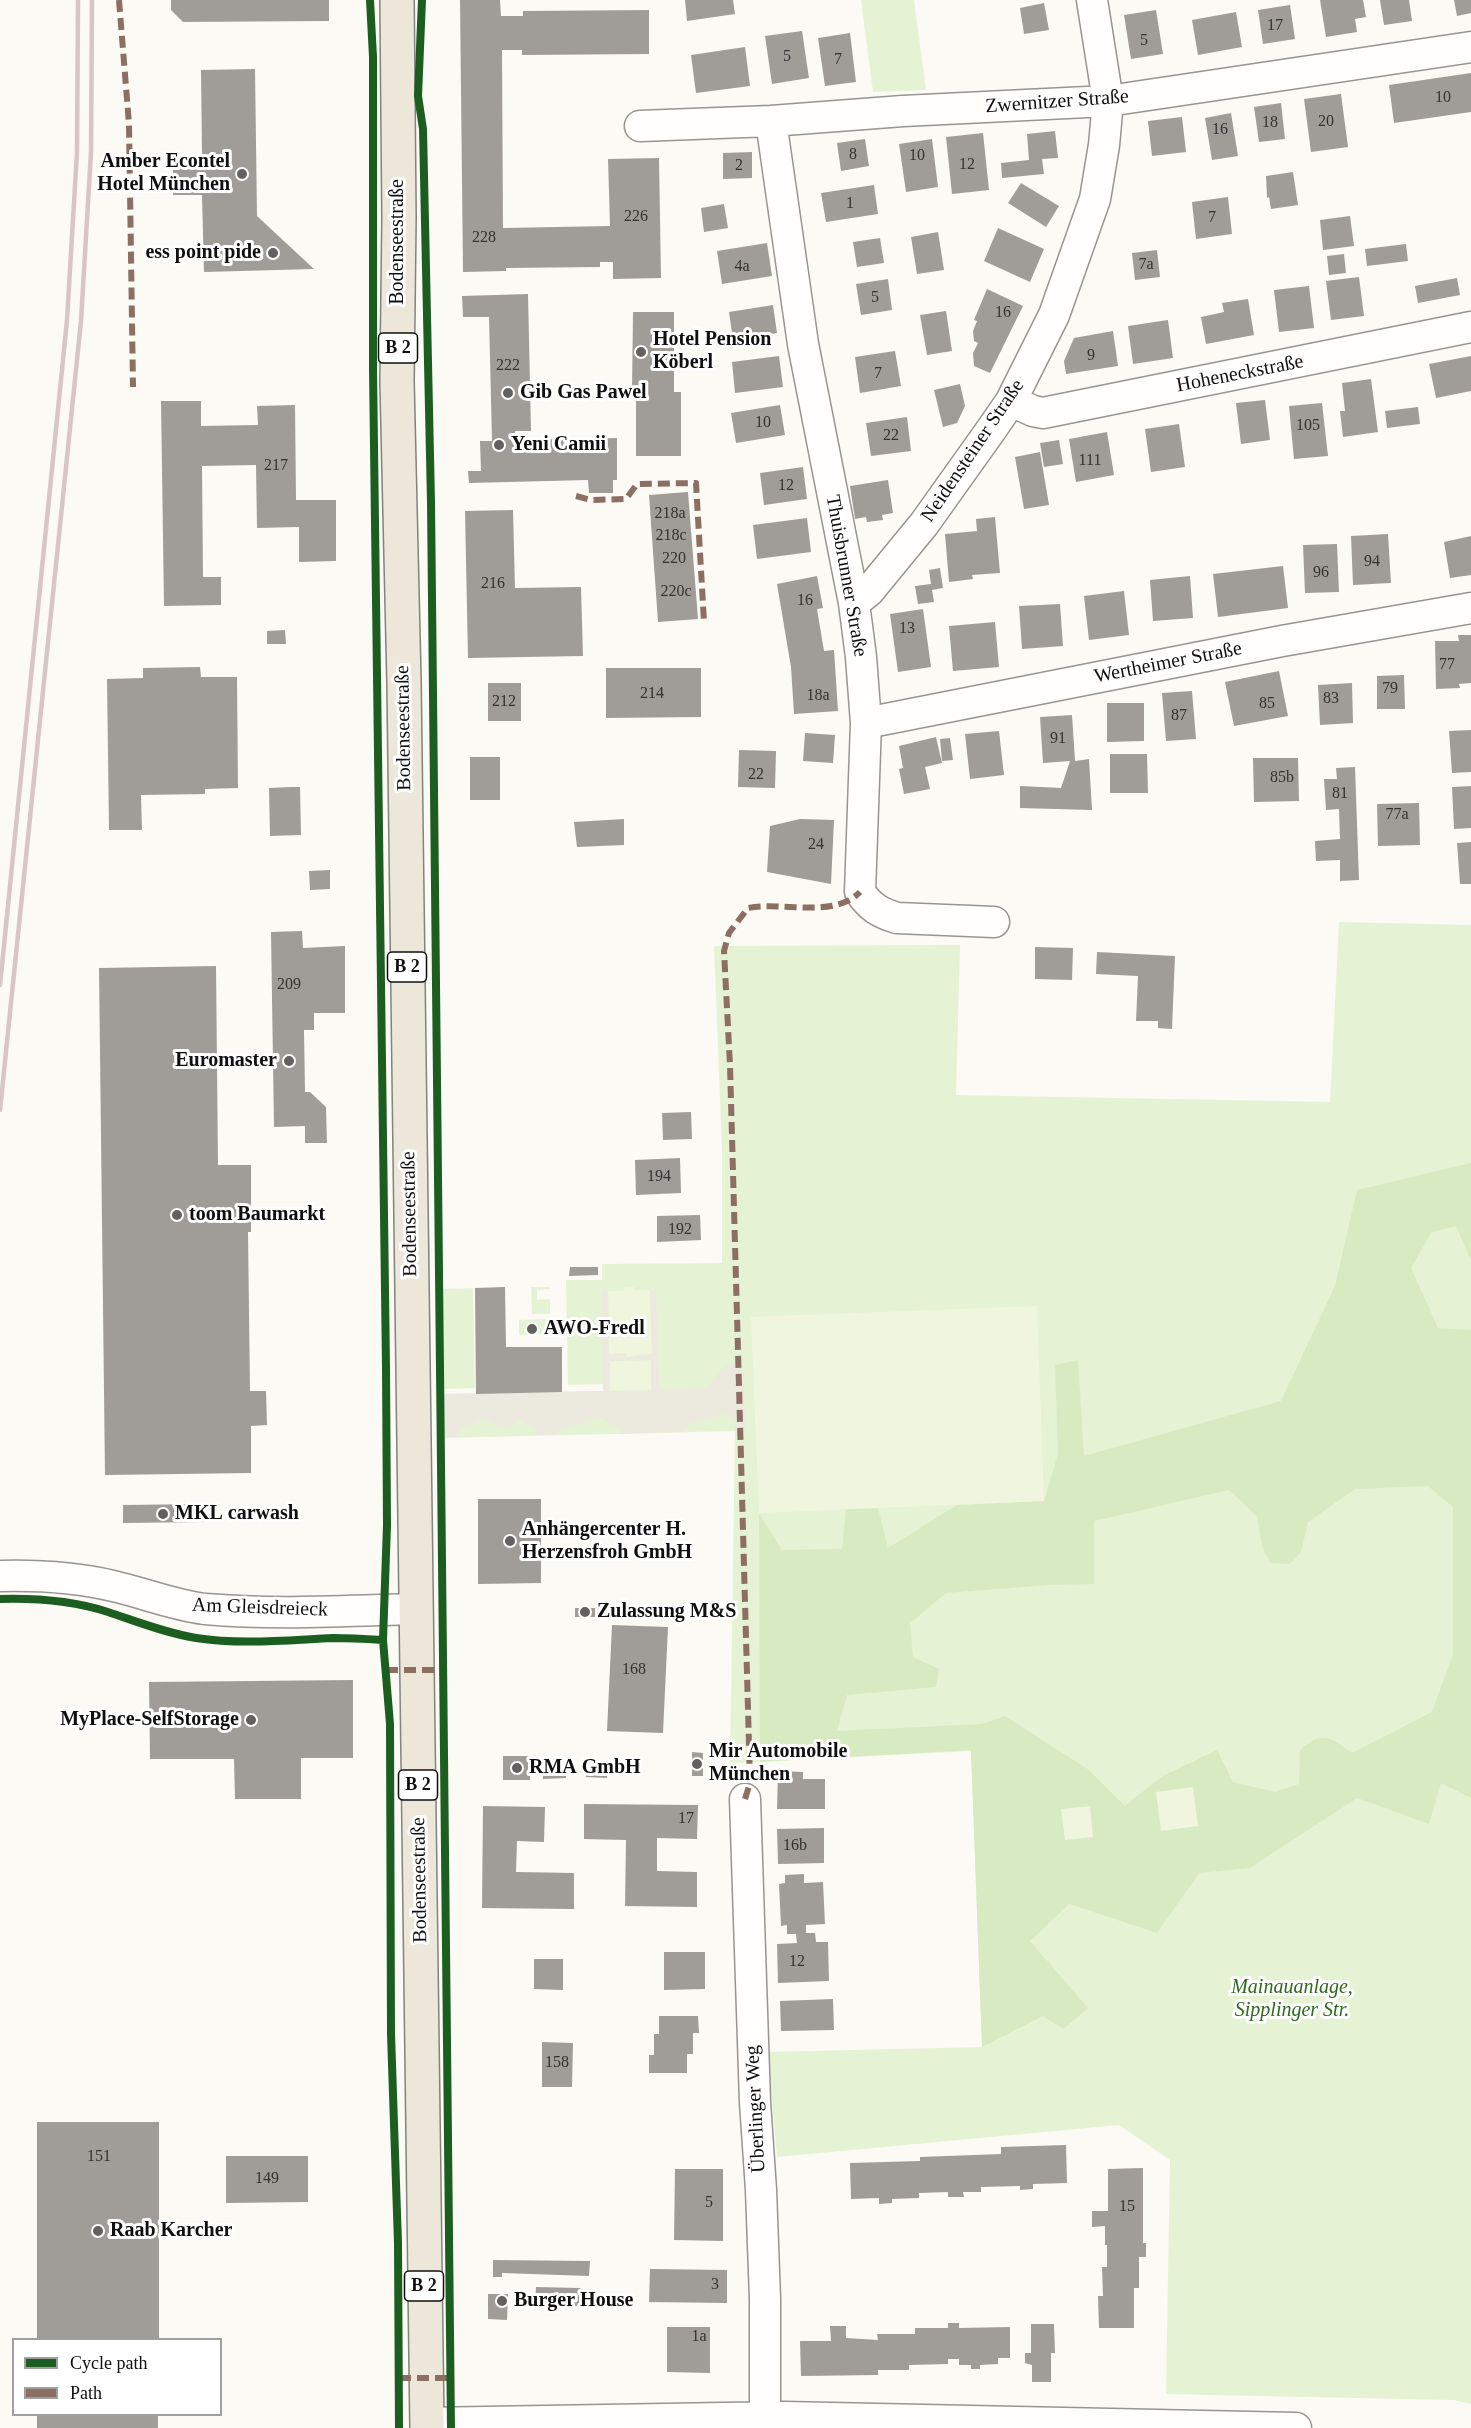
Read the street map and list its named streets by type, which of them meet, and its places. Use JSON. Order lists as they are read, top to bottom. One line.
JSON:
{"streets":{"main road":["Bodenseestraße","B 2"],"street":["Zwernitzer Straße","Hoheneckstraße","Neidensteiner Straße","Thuisbrunner Straße","Wertheimer Straße","Am Gleisdreieck","Überlinger Weg"]},"crossings":[["Zwernitzer Straße","Neidensteiner Straße"],["Zwernitzer Straße","Thuisbrunner Straße"],["Bodenseestraße","Am Gleisdreieck"],["Hoheneckstraße","Neidensteiner Straße"],["Neidensteiner Straße","Thuisbrunner Straße"],["Thuisbrunner Straße","Wertheimer Straße"]],"parks":["Mainauanlage, Sipplinger Str."],"places":["Amber Econtel Hotel München","ess point pide","Hotel Pension Köberl","Gib Gas Pawel","Yeni Camii","Euromaster","toom Baumarkt","AWO-Fredl","MKL carwash","Anhängercenter H. Herzensfroh GmbH","Zulassung M&S","MyPlace-SelfStorage","Mir Automobile München","RMA GmbH","Raab Karcher","Burger House"],"house_numbers":["17","5","5","7","10","20","18","16","8","10","12","2","1","226","7","228","7a","4a","5","16","9","222","7","10","105","22","111","217","12","218a","218c","220","94","96","216","220c","16","13","77","79","214","18a","83","212","85","87","91","22","85b","81","77a","24","209","194","192","168","17","16b","12","158","151","149","5","15","3","1a"],"legend":["Cycle path","Path"]}
